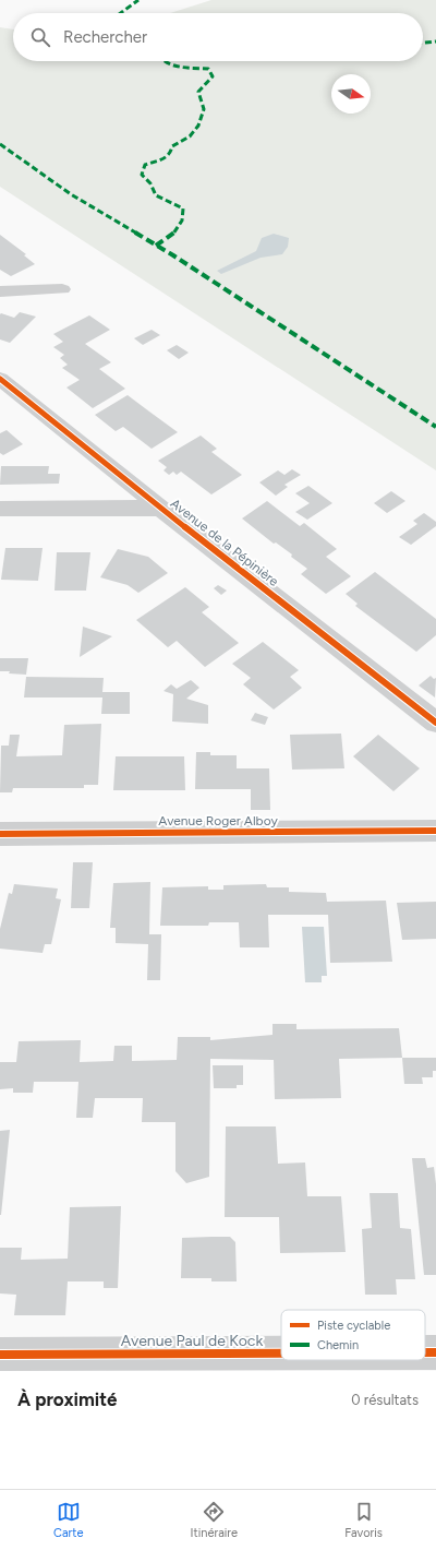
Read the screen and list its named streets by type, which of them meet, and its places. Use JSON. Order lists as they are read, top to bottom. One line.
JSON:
{"streets":{"street":["Avenue de la Pépinière","Avenue Roger Alboy","Avenue Paul de Kock"]},"legend":["Piste cyclable","Chemin"],"north":"right","page":{"search":"Rechercher","heading":["À proximité","0 résultats"],"nav":["Carte","Itinéraire","Favoris"]}}
